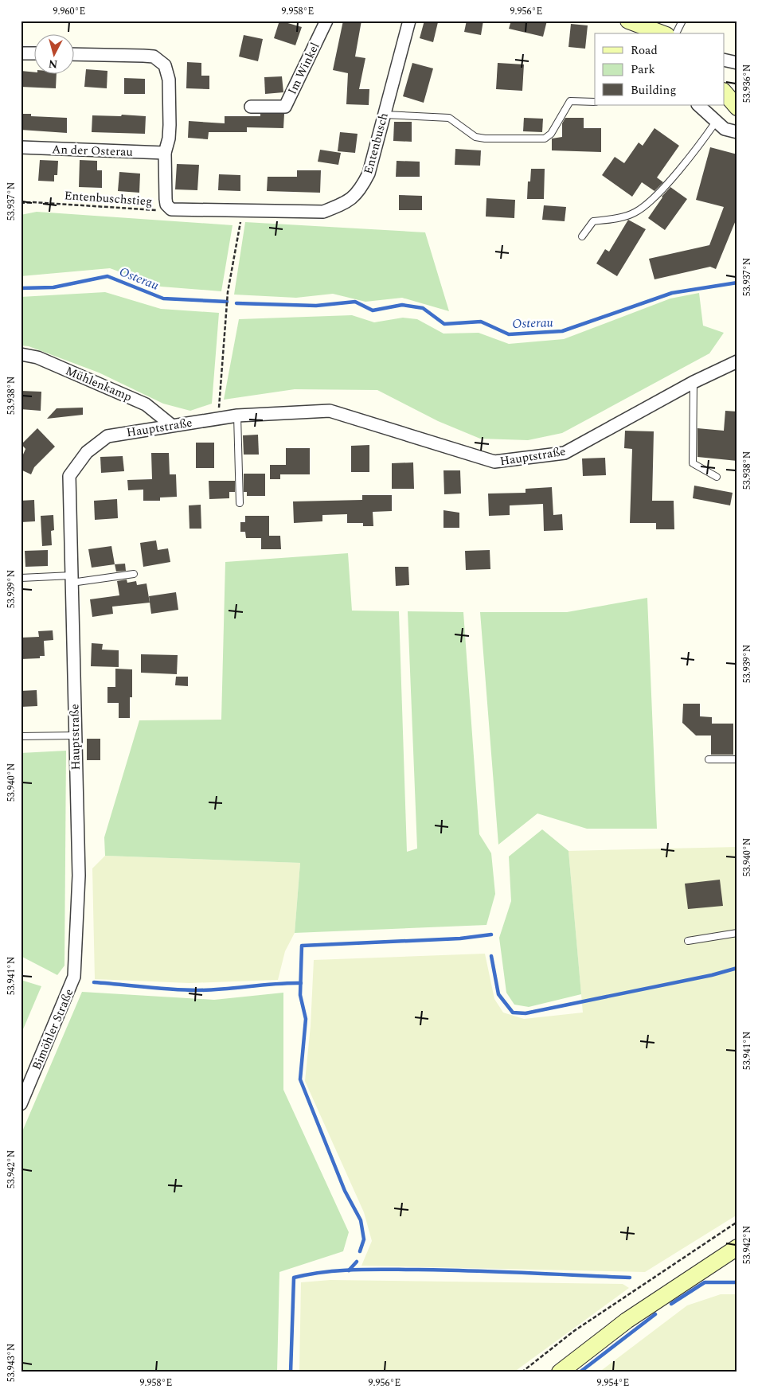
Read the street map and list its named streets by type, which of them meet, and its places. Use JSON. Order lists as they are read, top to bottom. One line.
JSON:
{"streets":{"street":["Im Winkel","Entenbusch","An der Osterau","Mühlenkamp","Hauptstraße","Bimöhler Straße"],"path":["Entenbuschstieg"]},"crossings":[["Entenbusch","Entenbuschstieg"],["Mühlenkamp","Hauptstraße"],["Hauptstraße","Bimöhler Straße"]],"water":["Osterau"],"legend":["Road","Park","Building"],"north":"bottom","coordinates":["9.960°E","9.958°E","9.956°E","53.936°N","53.937°N","53.938°N","53.939°N","53.940°N","53.941°N","53.942°N","53.943°N","9.954°E"]}
